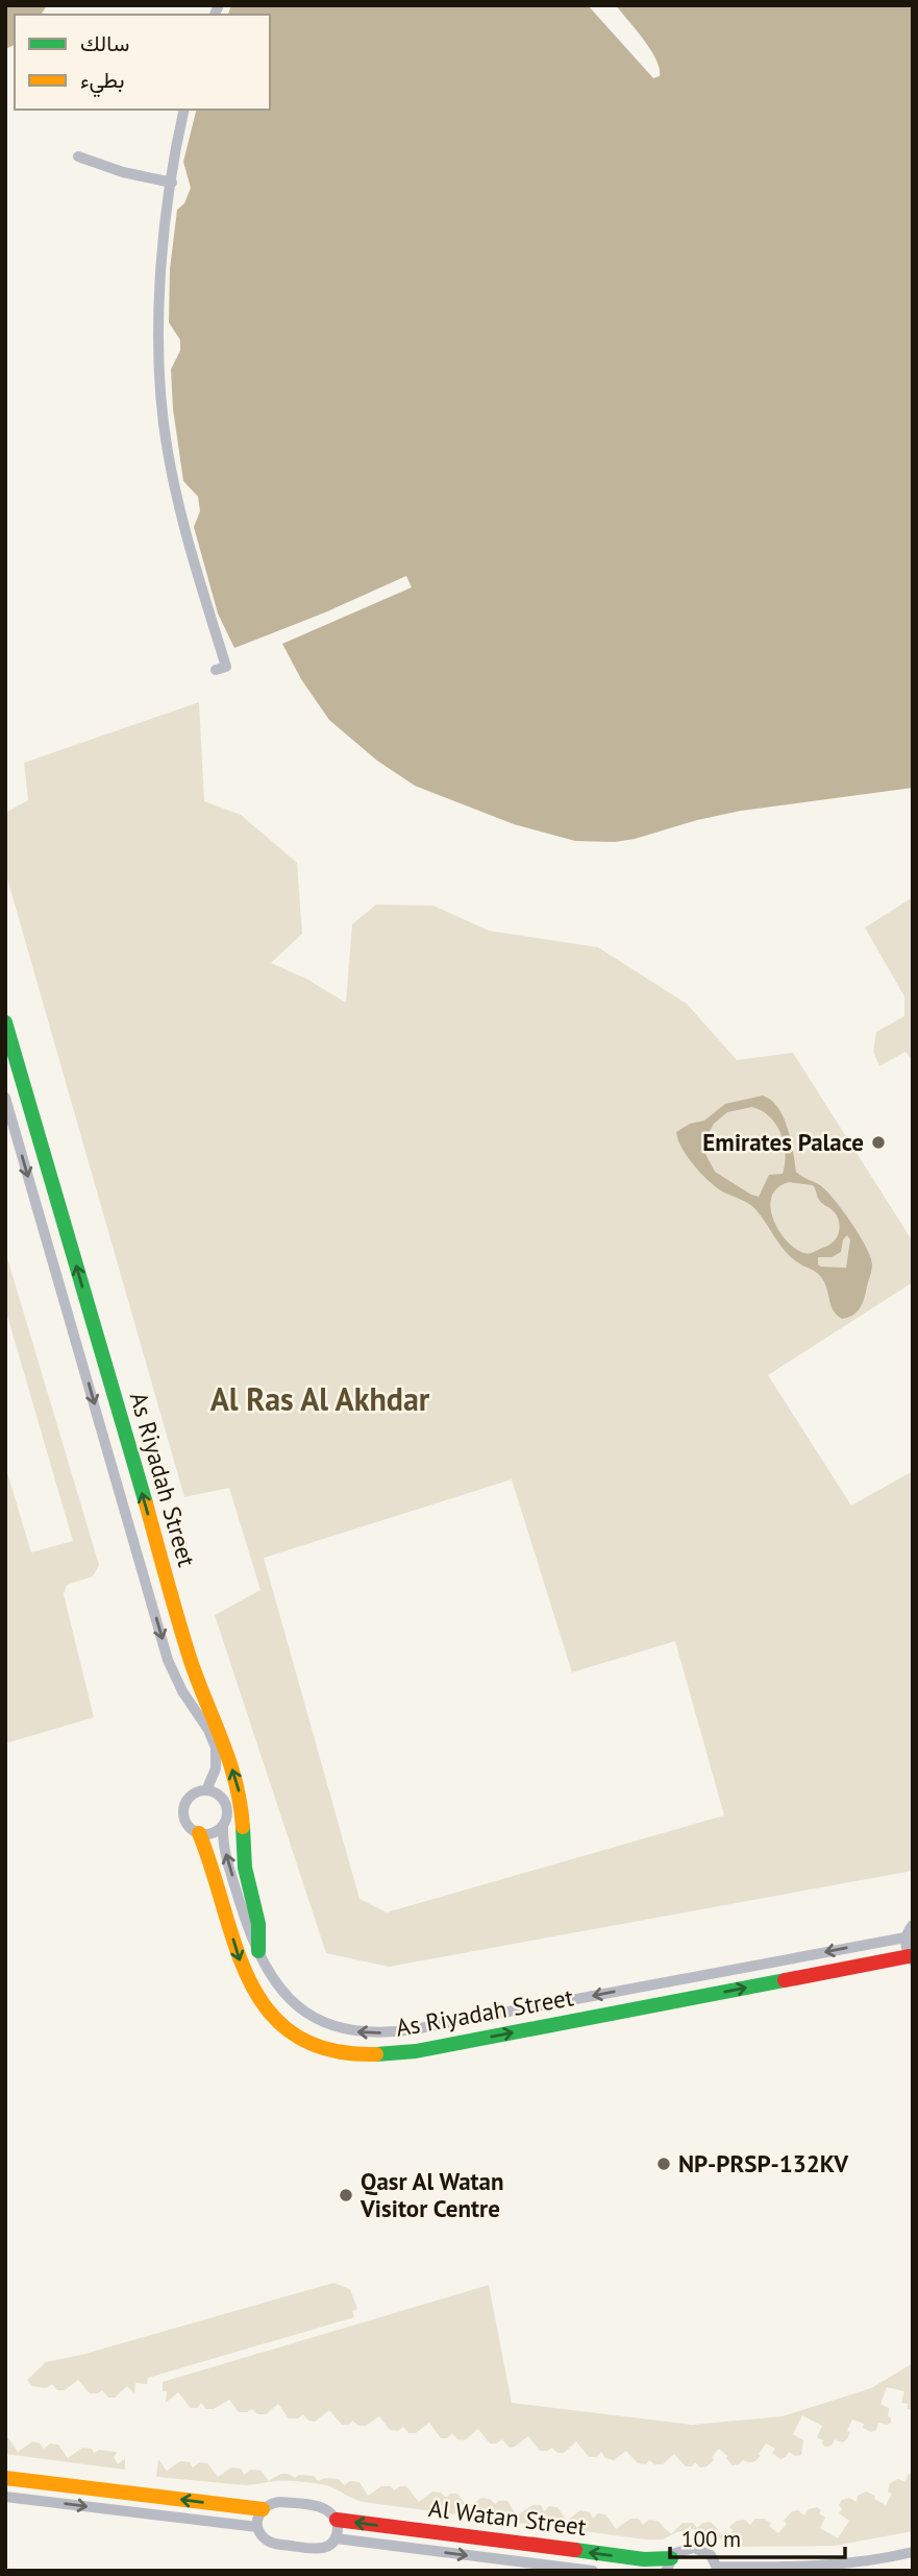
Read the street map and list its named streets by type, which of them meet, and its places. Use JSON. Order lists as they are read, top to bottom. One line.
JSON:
{"streets":{"street":["As Riyadah Street","Al Watan Street"]},"districts":["Al Ras Al Akhdar"],"places":["Emirates Palace","NP-PRSP-132KV","Qasr Al Watan Visitor Centre"],"legend":["سالك","بطيء"],"scale_bar":"100 m"}
